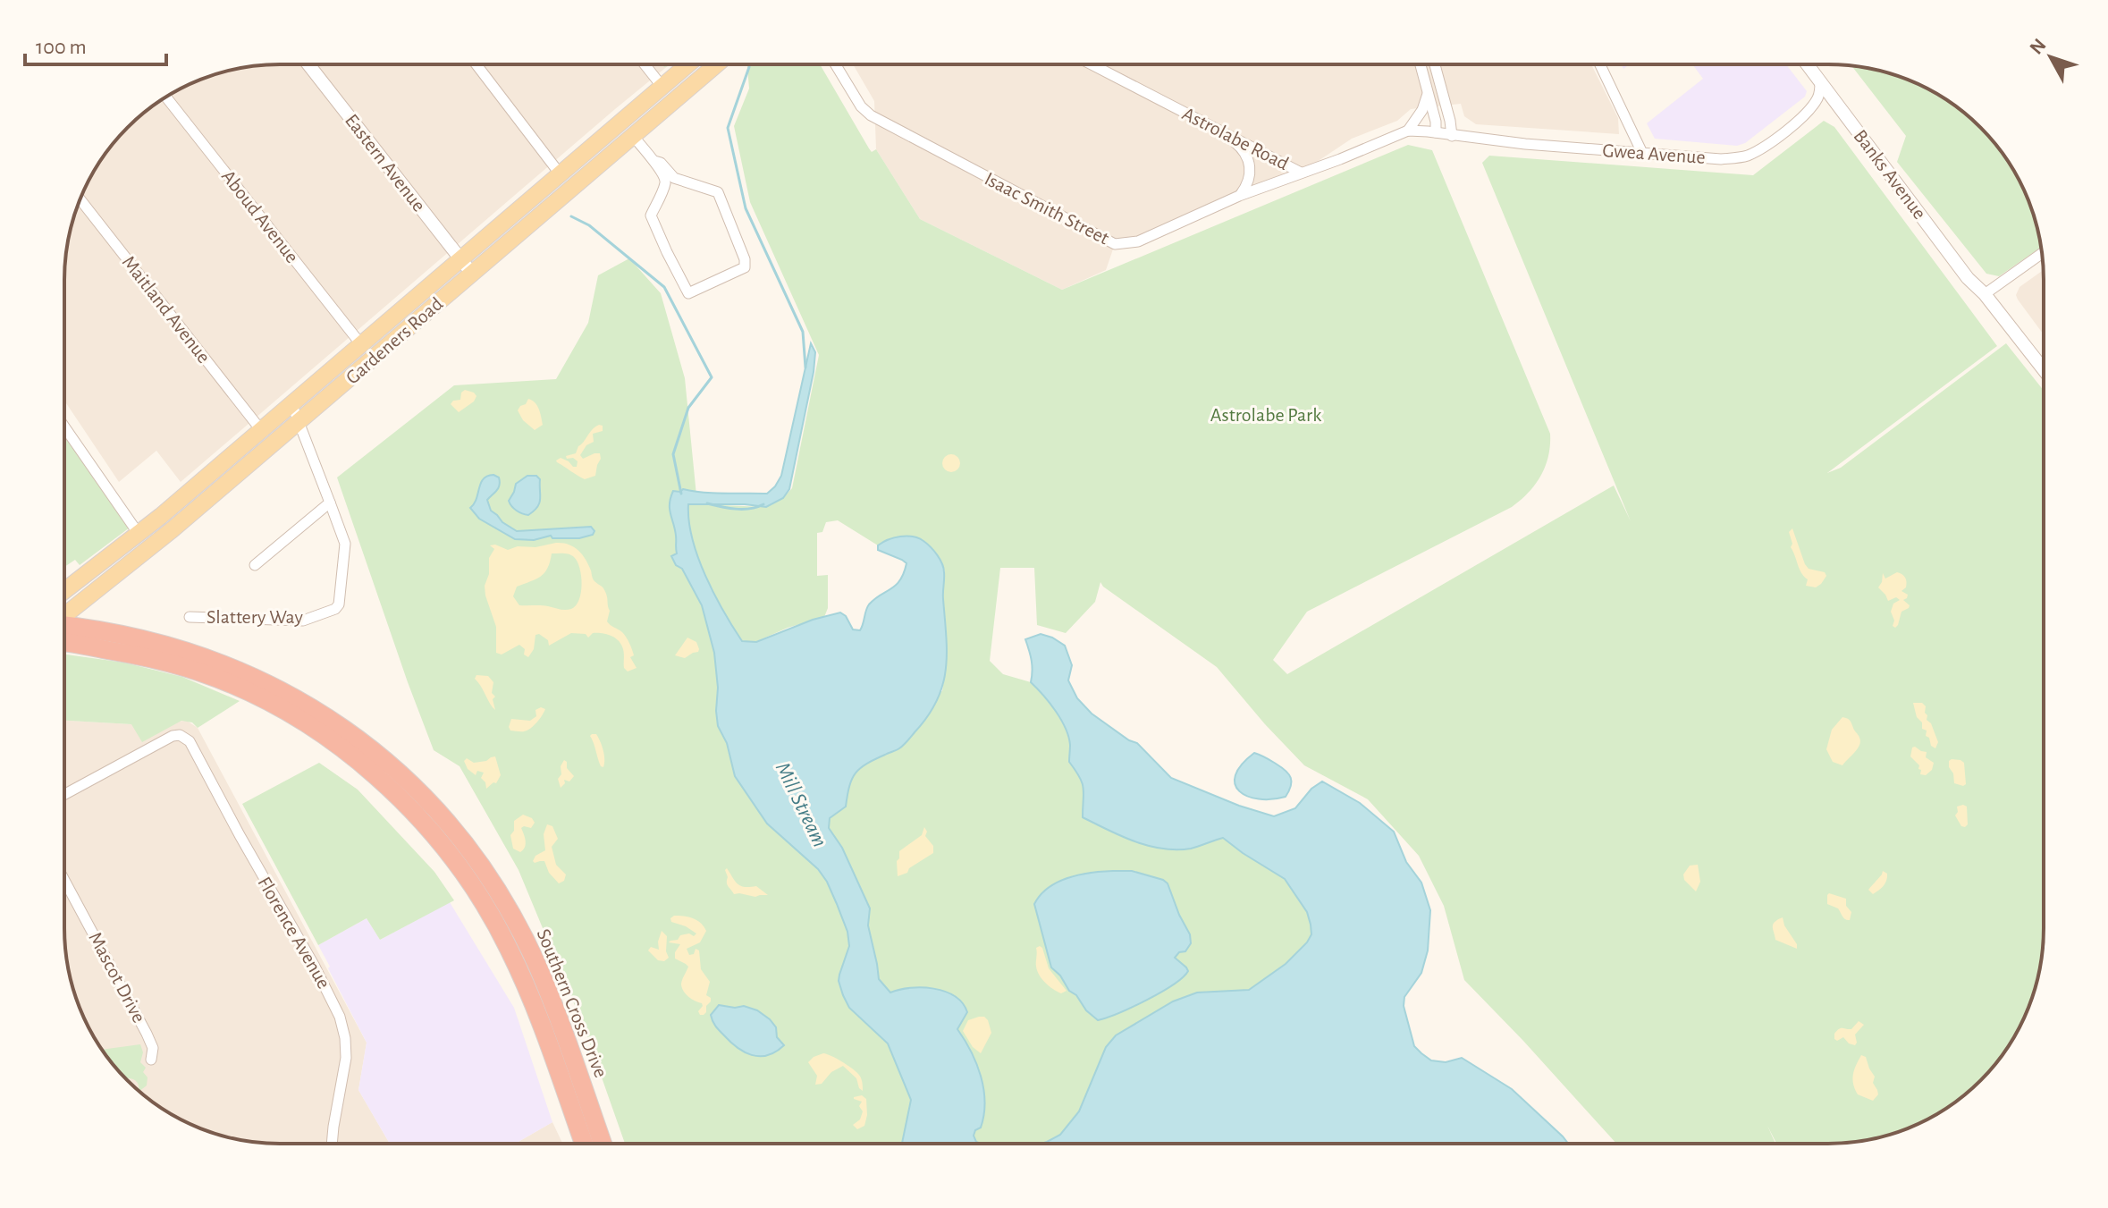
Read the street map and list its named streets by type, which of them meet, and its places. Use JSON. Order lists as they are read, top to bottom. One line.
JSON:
{"streets":{"highway":["Southern Cross Drive"],"main road":["Gardeners Road"],"street":["Astrolabe Road","Gwea Avenue","Eastern Avenue","Banks Avenue","Isaac Smith Street","Aboud Avenue","Maitland Avenue","Slattery Way","Florence Avenue","Mascot Drive"]},"crossings":[["Astrolabe Road","Gwea Avenue"],["Astrolabe Road","Isaac Smith Street"],["Gwea Avenue","Banks Avenue"],["Eastern Avenue","Gardeners Road"],["Aboud Avenue","Gardeners Road"],["Maitland Avenue","Gardeners Road"]],"water":["Mill Stream"],"parks":["Astrolabe Park"],"scale_bar":"100 m","north":"top left"}
